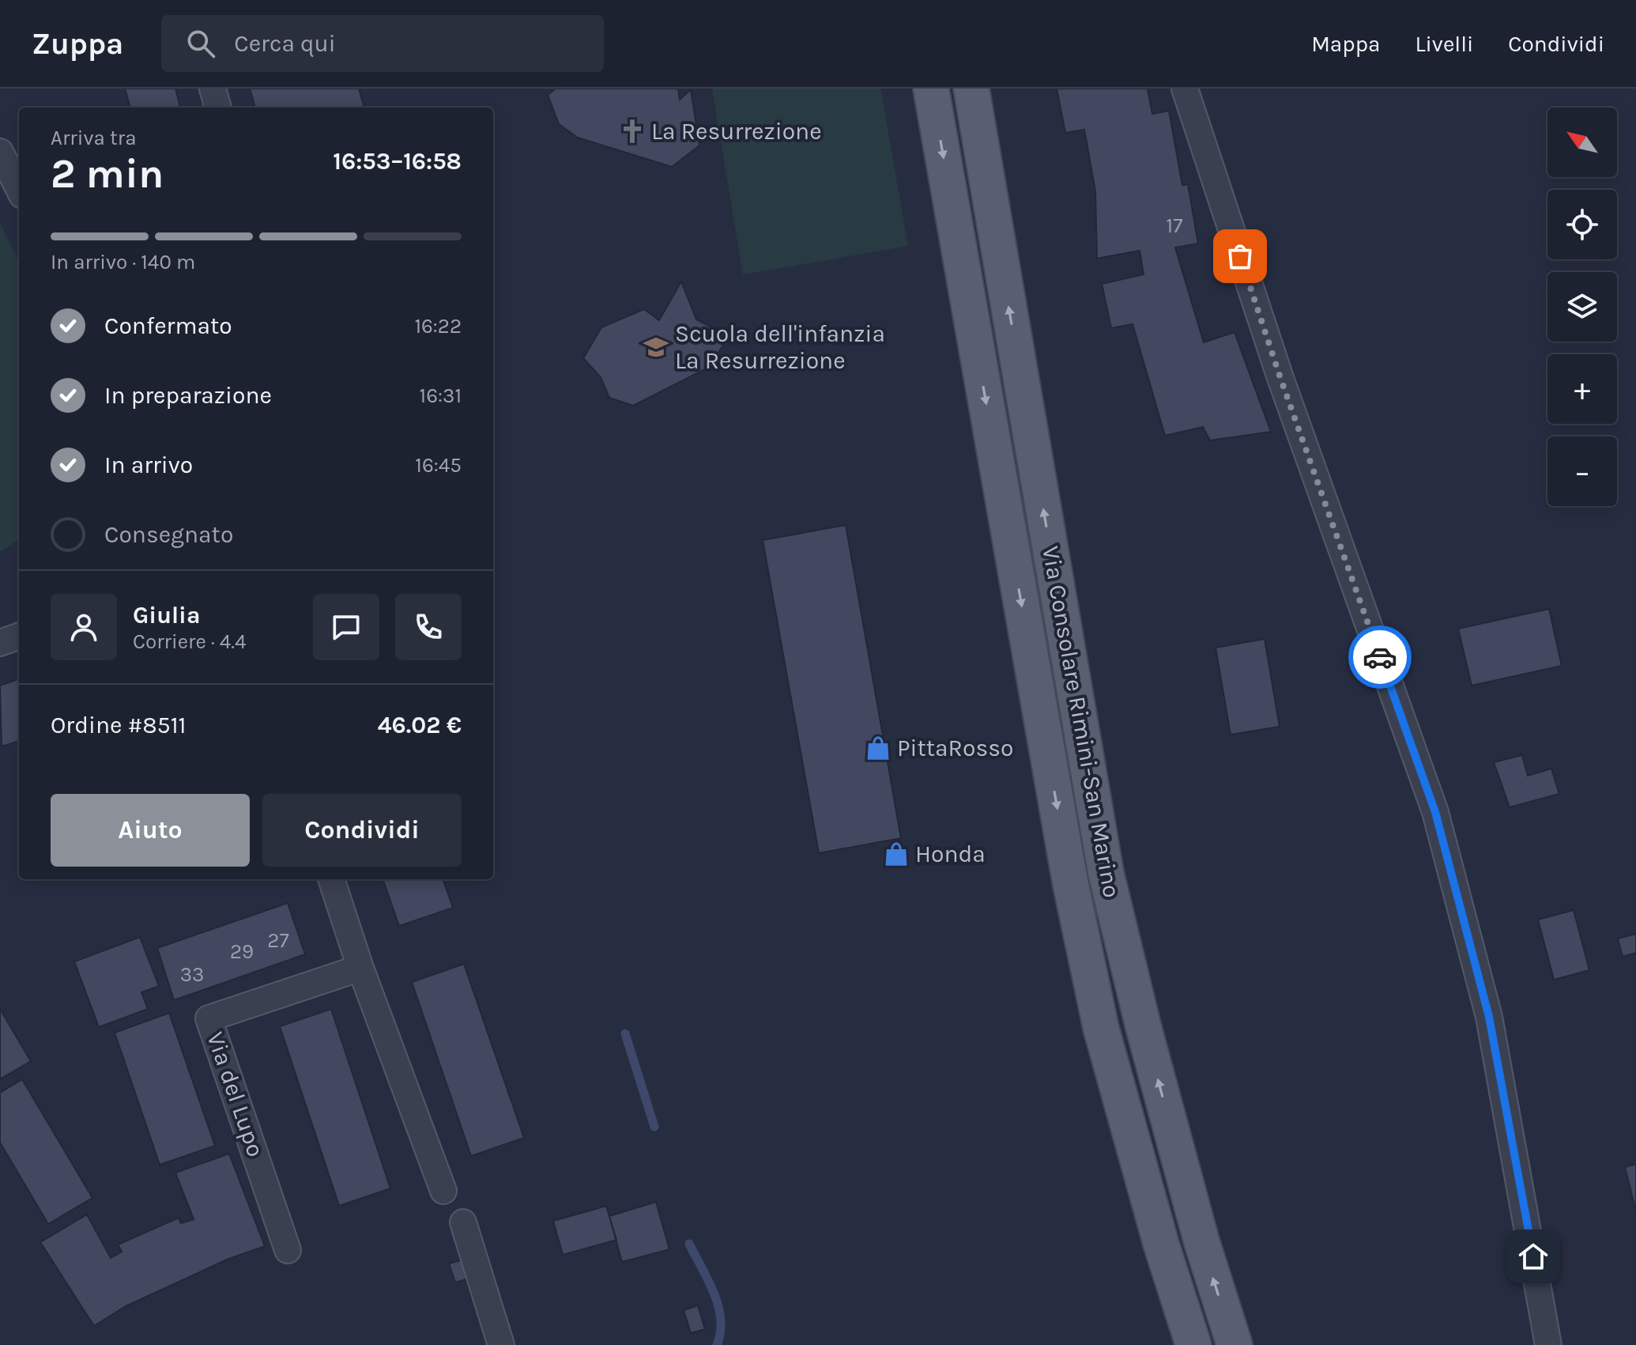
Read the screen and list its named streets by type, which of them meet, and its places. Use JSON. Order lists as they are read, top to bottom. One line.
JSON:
{"streets":{"main road":["Via Consolare Rimini-San Marino"],"street":["Via del Lupo"]},"places":{"church":["La Resurrezione"],"school or university":["Scuola dell'infanzia La Resurrezione"],"shop":["PittaRosso","Honda"]},"house_numbers":["17","27","29","33"],"north":"top left","page":{"header":"Zuppa","search":"Cerca qui","nav":["Mappa","Livelli","Condividi"],"map_buttons":["+","−"],"heading":["2 min","Arriva tra","16:53–16:58"],"panel":["Giulia","Corriere · 4.4","Ordine #8511","46.02 €"],"bar":"In arrivo · 140 m","list":[["Confermato","16:22"],["In preparazione","16:31"],["In arrivo","16:45"],"Consegnato"],"buttons":["Aiuto","Condividi"]}}
